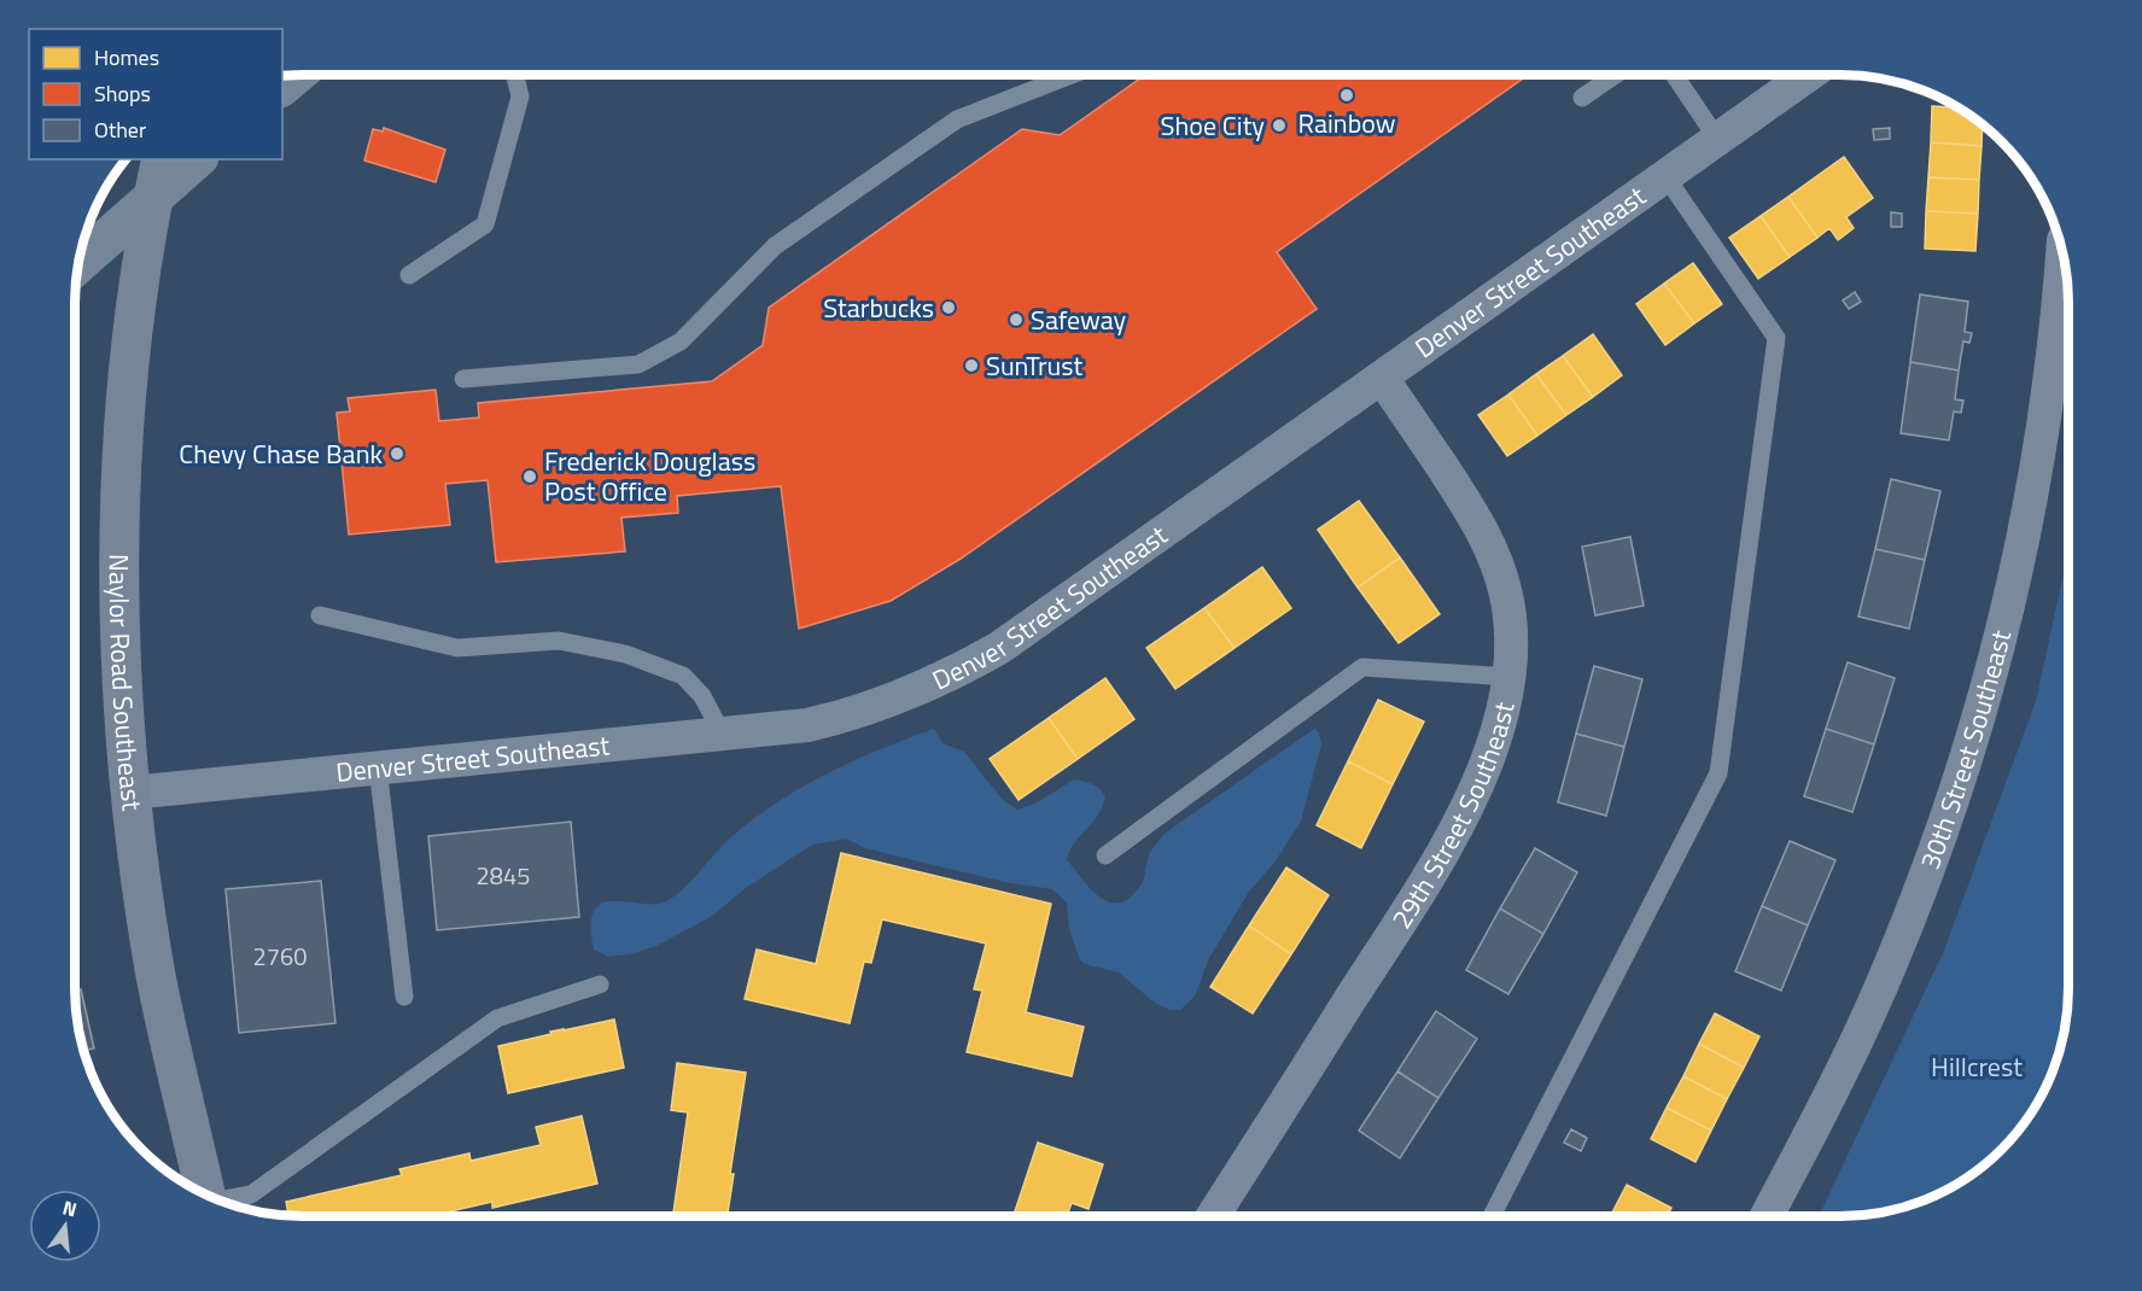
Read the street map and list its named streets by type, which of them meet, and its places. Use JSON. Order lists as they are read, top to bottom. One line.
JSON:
{"streets":{"main road":["Naylor Road Southeast"],"street":["Denver Street Southeast","30th Street Southeast","29th Street Southeast"]},"crossings":[["Denver Street Southeast","Naylor Road Southeast"],["Denver Street Southeast","29th Street Southeast"]],"parks":["Hillcrest"],"places":["Rainbow","Shoe City","Starbucks","Safeway","SunTrust","Chevy Chase Bank","Frederick Douglass Post Office"],"house_numbers":["2845","2760"],"legend":["Homes","Shops","Other"],"north":"top"}
